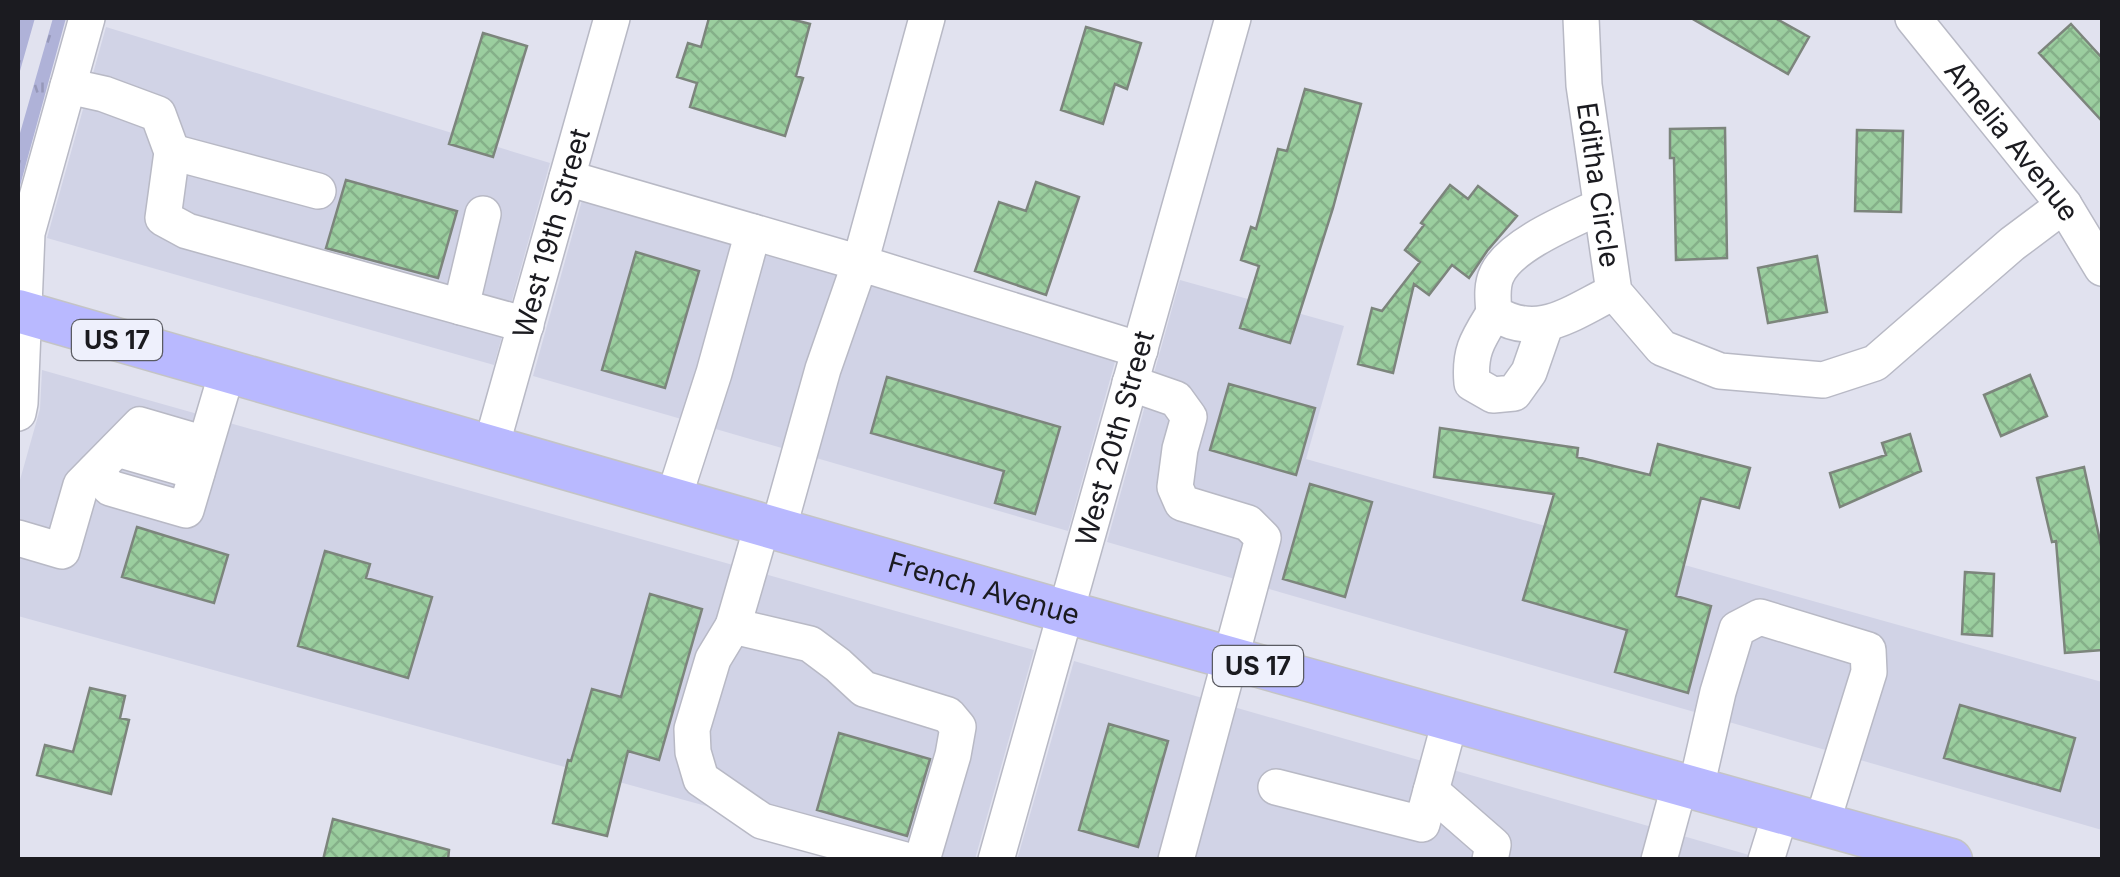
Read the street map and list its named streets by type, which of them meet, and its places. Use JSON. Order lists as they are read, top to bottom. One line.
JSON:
{"streets":{"main road":["US 17","French Avenue"],"street":["Amelia Avenue","Editha Circle","West 19th Street","West 20th Street"]},"crossings":[["Amelia Avenue","Editha Circle"],["West 19th Street","French Avenue"],["West 20th Street","French Avenue"]]}
